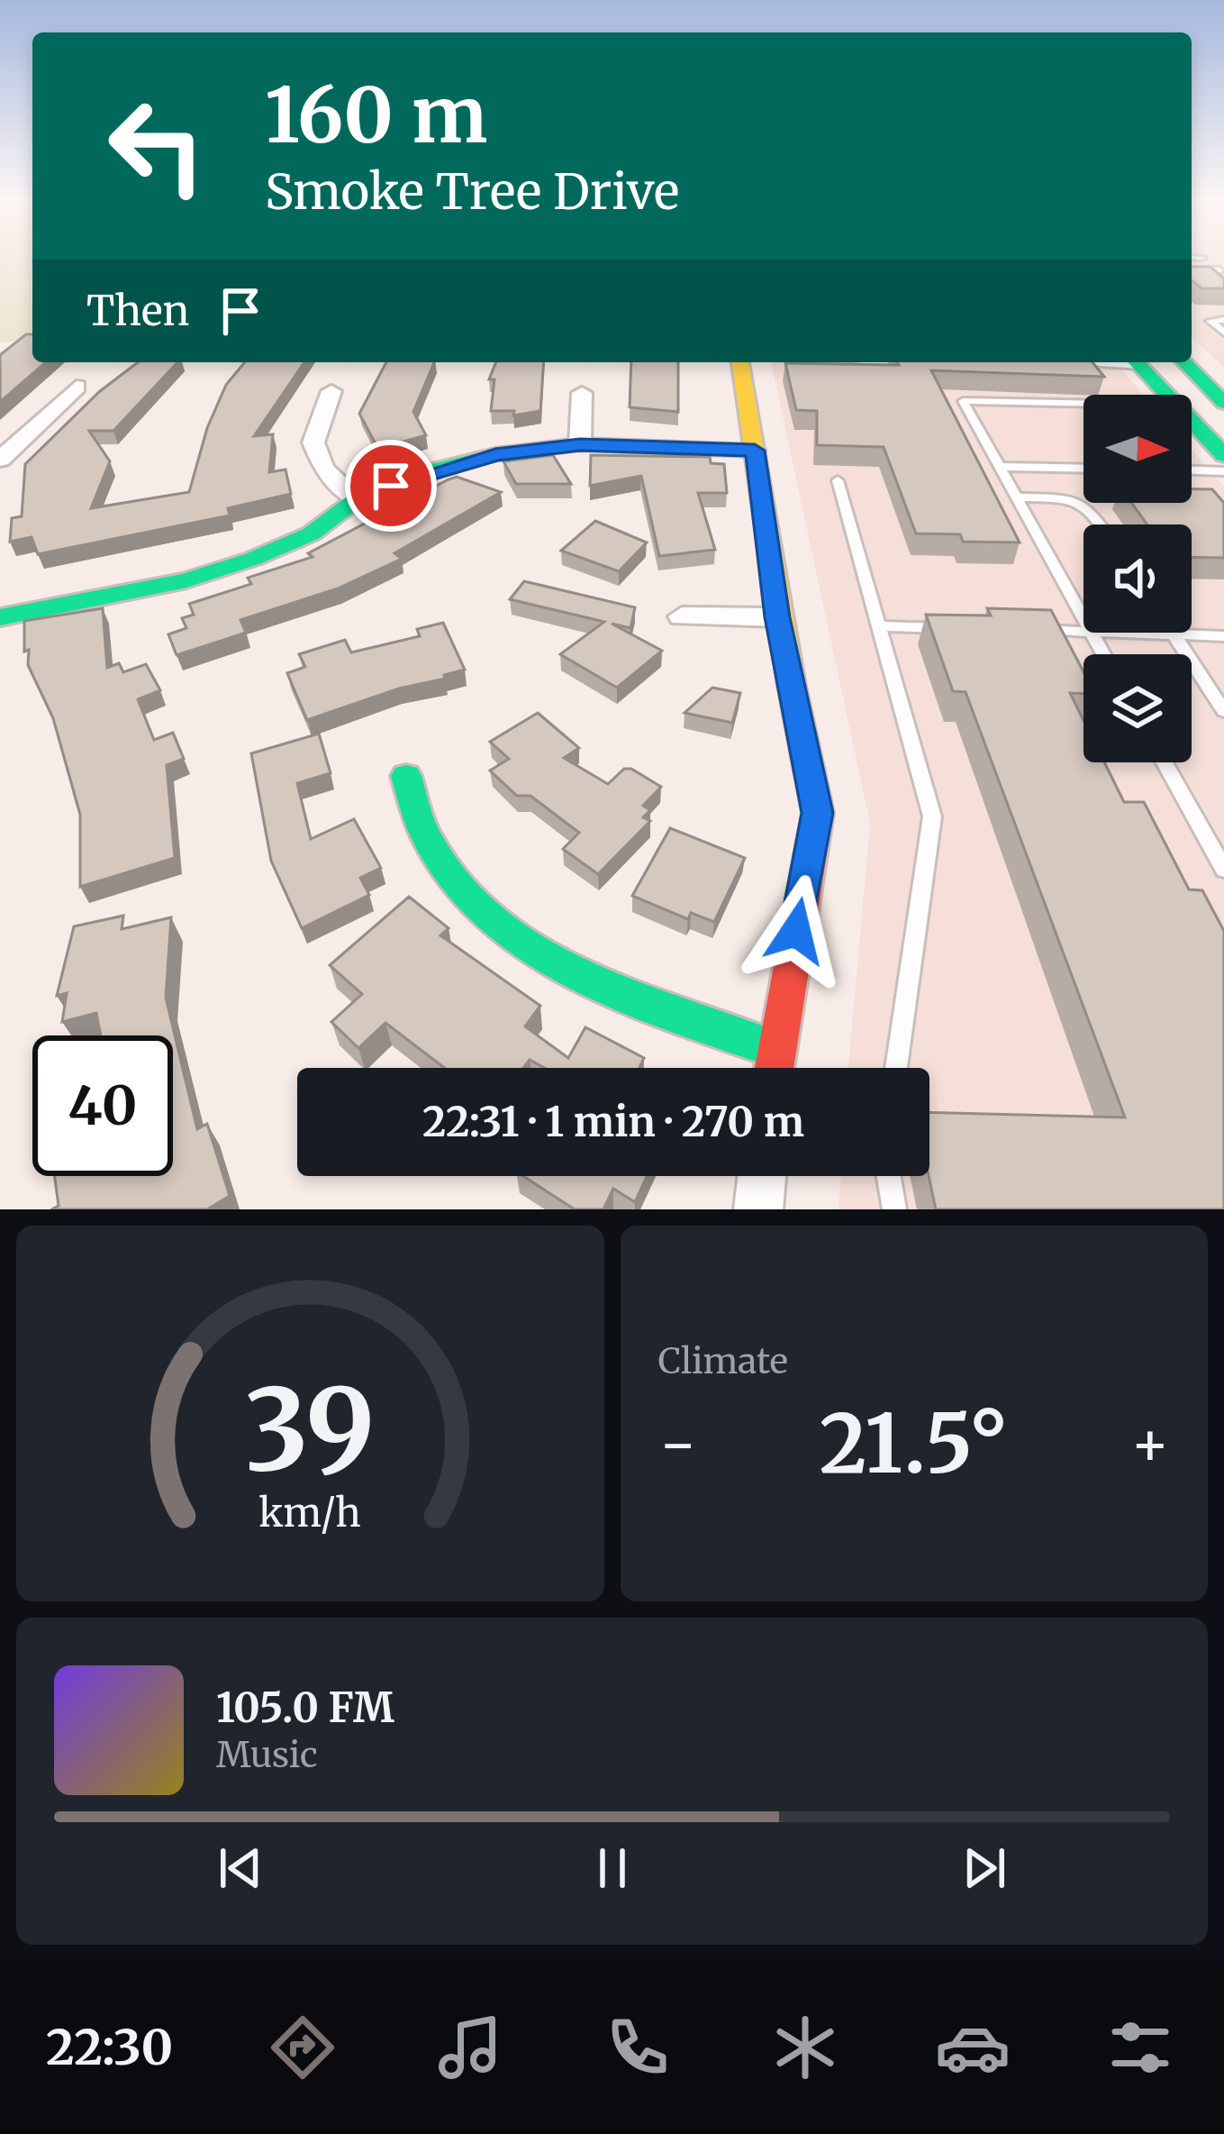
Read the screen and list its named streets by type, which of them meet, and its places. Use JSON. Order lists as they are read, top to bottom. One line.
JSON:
{"north":"right","page":{"turn":["160 m","Smoke Tree Drive"],"then":"Then","limit":"40","trip":"22:31 · 1 min · 270 m","tile":"Climate","heat":["−","21.5°","+"],"song":["105.0 FM","Music"],"tabs":"22:30","gauge":["39","km/h"]}}
